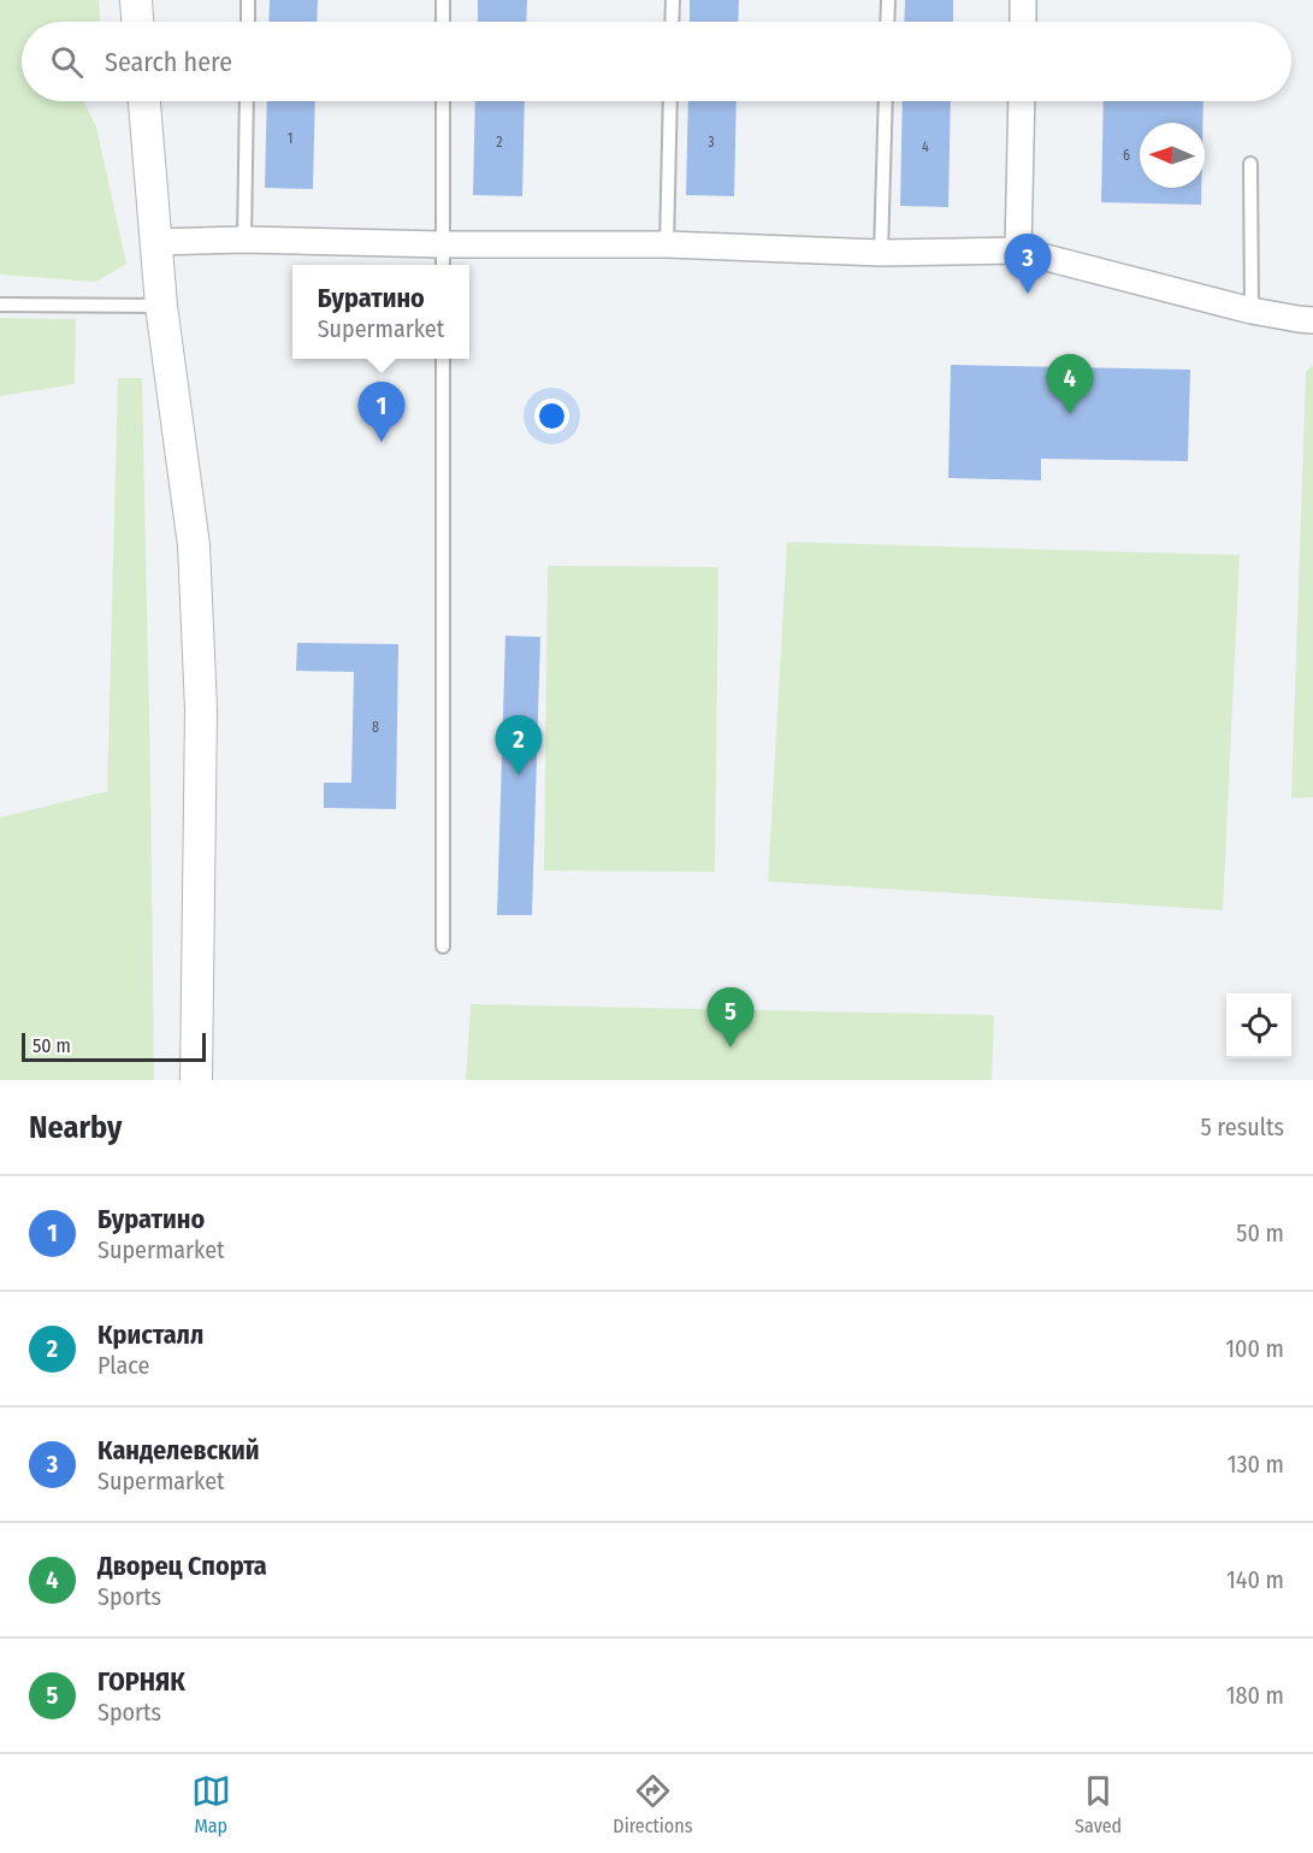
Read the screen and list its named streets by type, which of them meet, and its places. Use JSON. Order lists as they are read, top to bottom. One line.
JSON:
{"house_numbers":["1","2","3","4","6","8"],"scale_bar":"50 m","north":"left","page":{"search":"Search here","pins":["3","4","1","2","5"],"popup":["Буратино","Supermarket"],"scale":"50 m","heading":["Nearby","5 results"],"list":[{"mark":"1","name":"Буратино","note":"Supermarket","value":"50 m"},{"mark":"2","name":"Кристалл","note":"Place","value":"100 m"},{"mark":"3","name":"Канделевский","note":"Supermarket","value":"130 m"},{"mark":"4","name":"Дворец Спорта","note":"Sports","value":"140 m"},{"mark":"5","name":"ГОРНЯК","note":"Sports","value":"180 m"}],"nav":["Map","Directions","Saved"]}}
